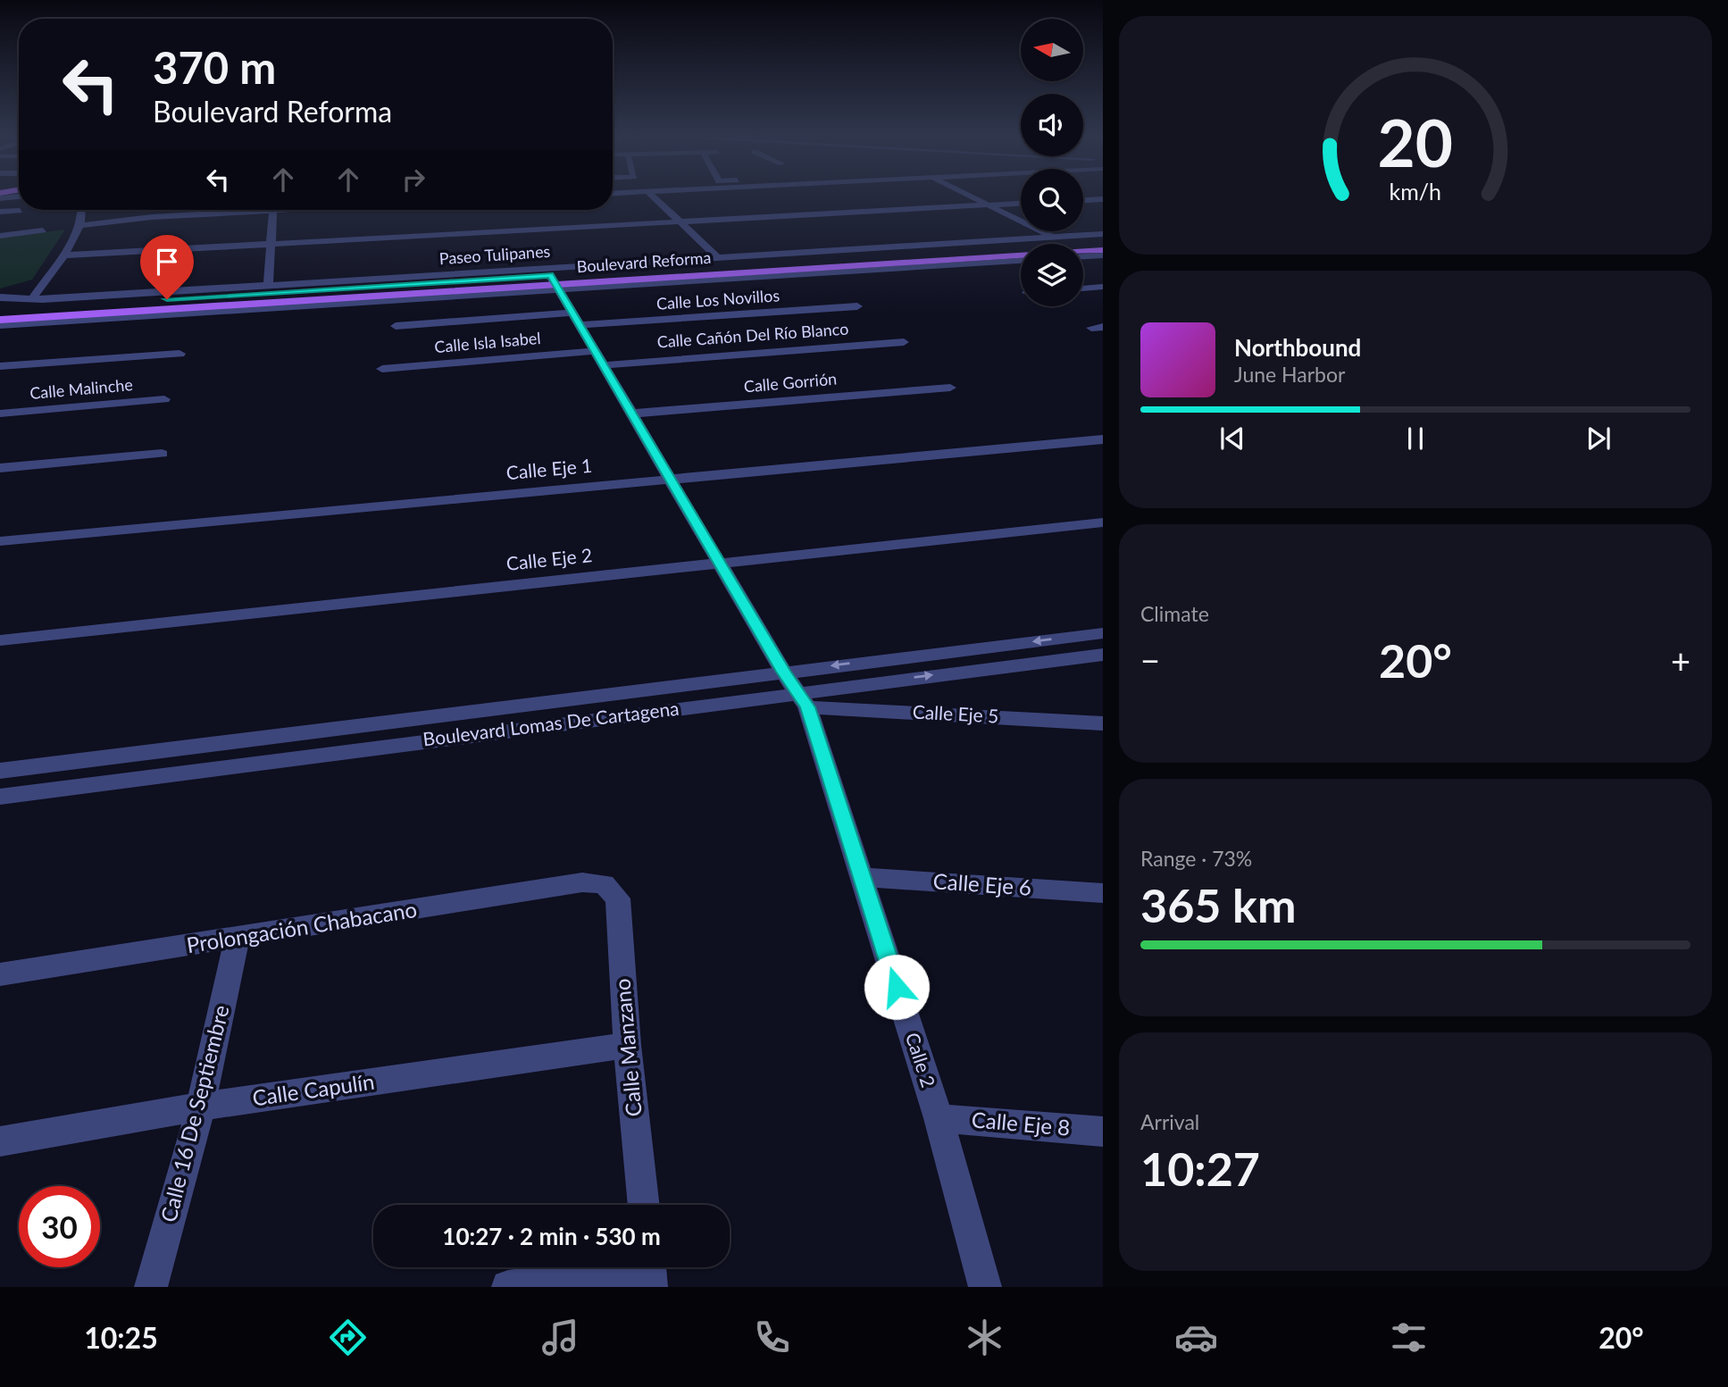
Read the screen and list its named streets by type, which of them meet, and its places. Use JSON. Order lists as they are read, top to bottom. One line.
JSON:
{"streets":{"main road":["Boulevard Reforma"],"street":["Paseo Tulipanes","Calle Los Novillos","Calle Cañón Del Río Blanco","Calle Isla Isabel","Calle Gorrión","Calle Malinche","Calle Eje 1","Calle Eje 2","Calle Eje 5","Boulevard Lomas De Cartagena","Calle Eje 6","Prolongación Chabacano","Calle Manzano","Calle 2","Calle Capulín","Calle 16 De Septiembre","Calle Eje 8"]},"crossings":[["Boulevard Reforma","Calle 2"],["Calle Los Novillos","Calle Isla Isabel"],["Calle Los Novillos","Calle 2"],["Calle Cañón Del Río Blanco","Calle 2"],["Calle Isla Isabel","Calle 2"],["Calle Gorrión","Calle 2"],["Calle Eje 1","Calle 2"],["Calle Eje 2","Calle 2"],["Calle Eje 5","Boulevard Lomas De Cartagena"],["Calle Eje 5","Calle 2"],["Boulevard Lomas De Cartagena","Calle 2"],["Calle Eje 6","Calle 2"],["Prolongación Chabacano","Calle Manzano"],["Prolongación Chabacano","Calle 16 De Septiembre"],["Calle Manzano","Calle Capulín"],["Calle 2","Calle Eje 8"],["Calle Capulín","Calle 16 De Septiembre"]],"north":"left","page":{"turn":["370 m","Boulevard Reforma"],"song":["Northbound","June Harbor"],"tile":["Climate",["Range · 73%","365 km"],["Arrival","10:27"]],"heat":["−","20°","+"],"limit":"30","trip":"10:27 · 2 min · 530 m","tabs":["10:25","20°"],"gauge":["20","km/h"]}}
